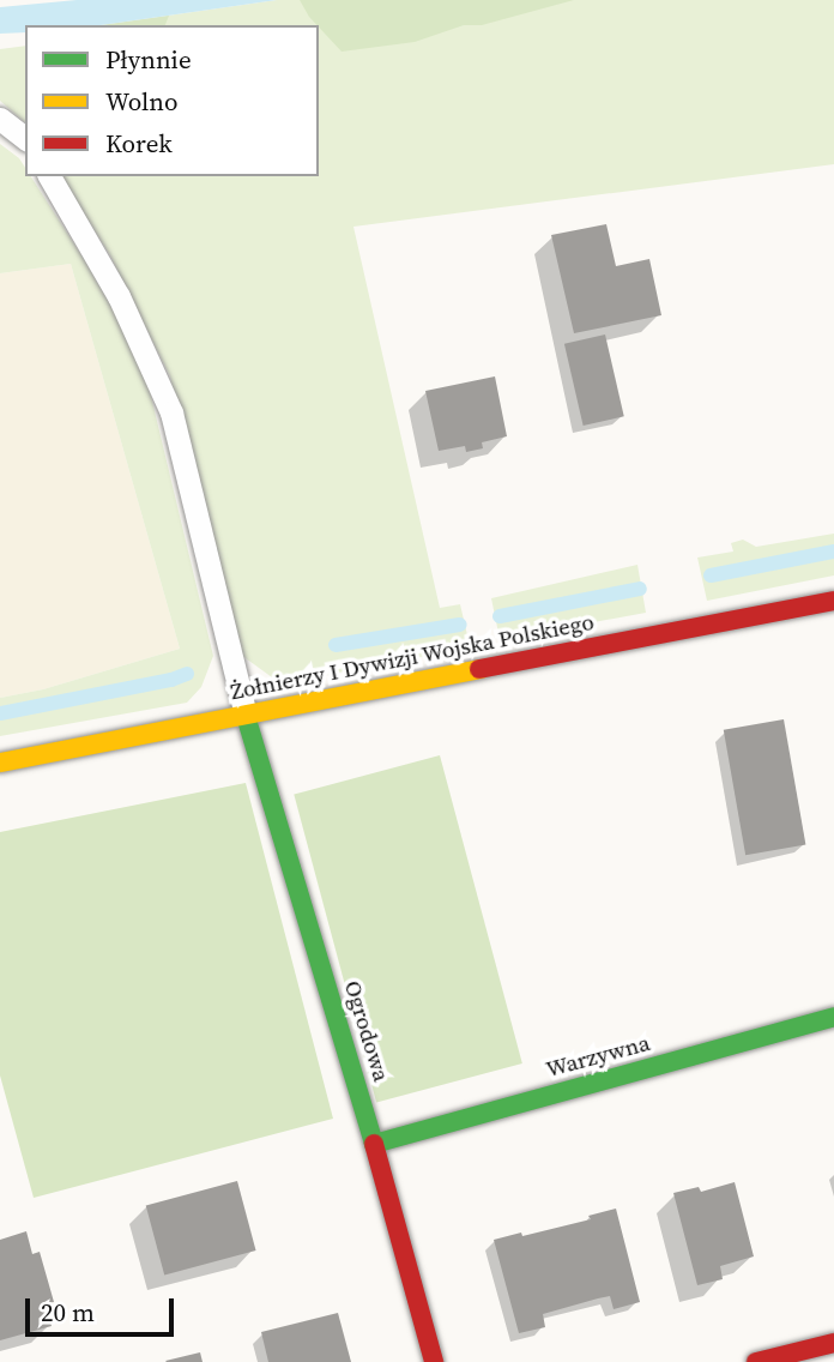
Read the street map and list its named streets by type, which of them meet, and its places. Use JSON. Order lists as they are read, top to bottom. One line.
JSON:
{"streets":{"street":["Żołnierzy I Dywizji Wojska Polskiego","Ogrodowa","Warzywna"]},"crossings":[["Żołnierzy I Dywizji Wojska Polskiego","Ogrodowa"],["Ogrodowa","Warzywna"]],"legend":["Płynnie","Wolno","Korek"],"scale_bar":"20 m"}
